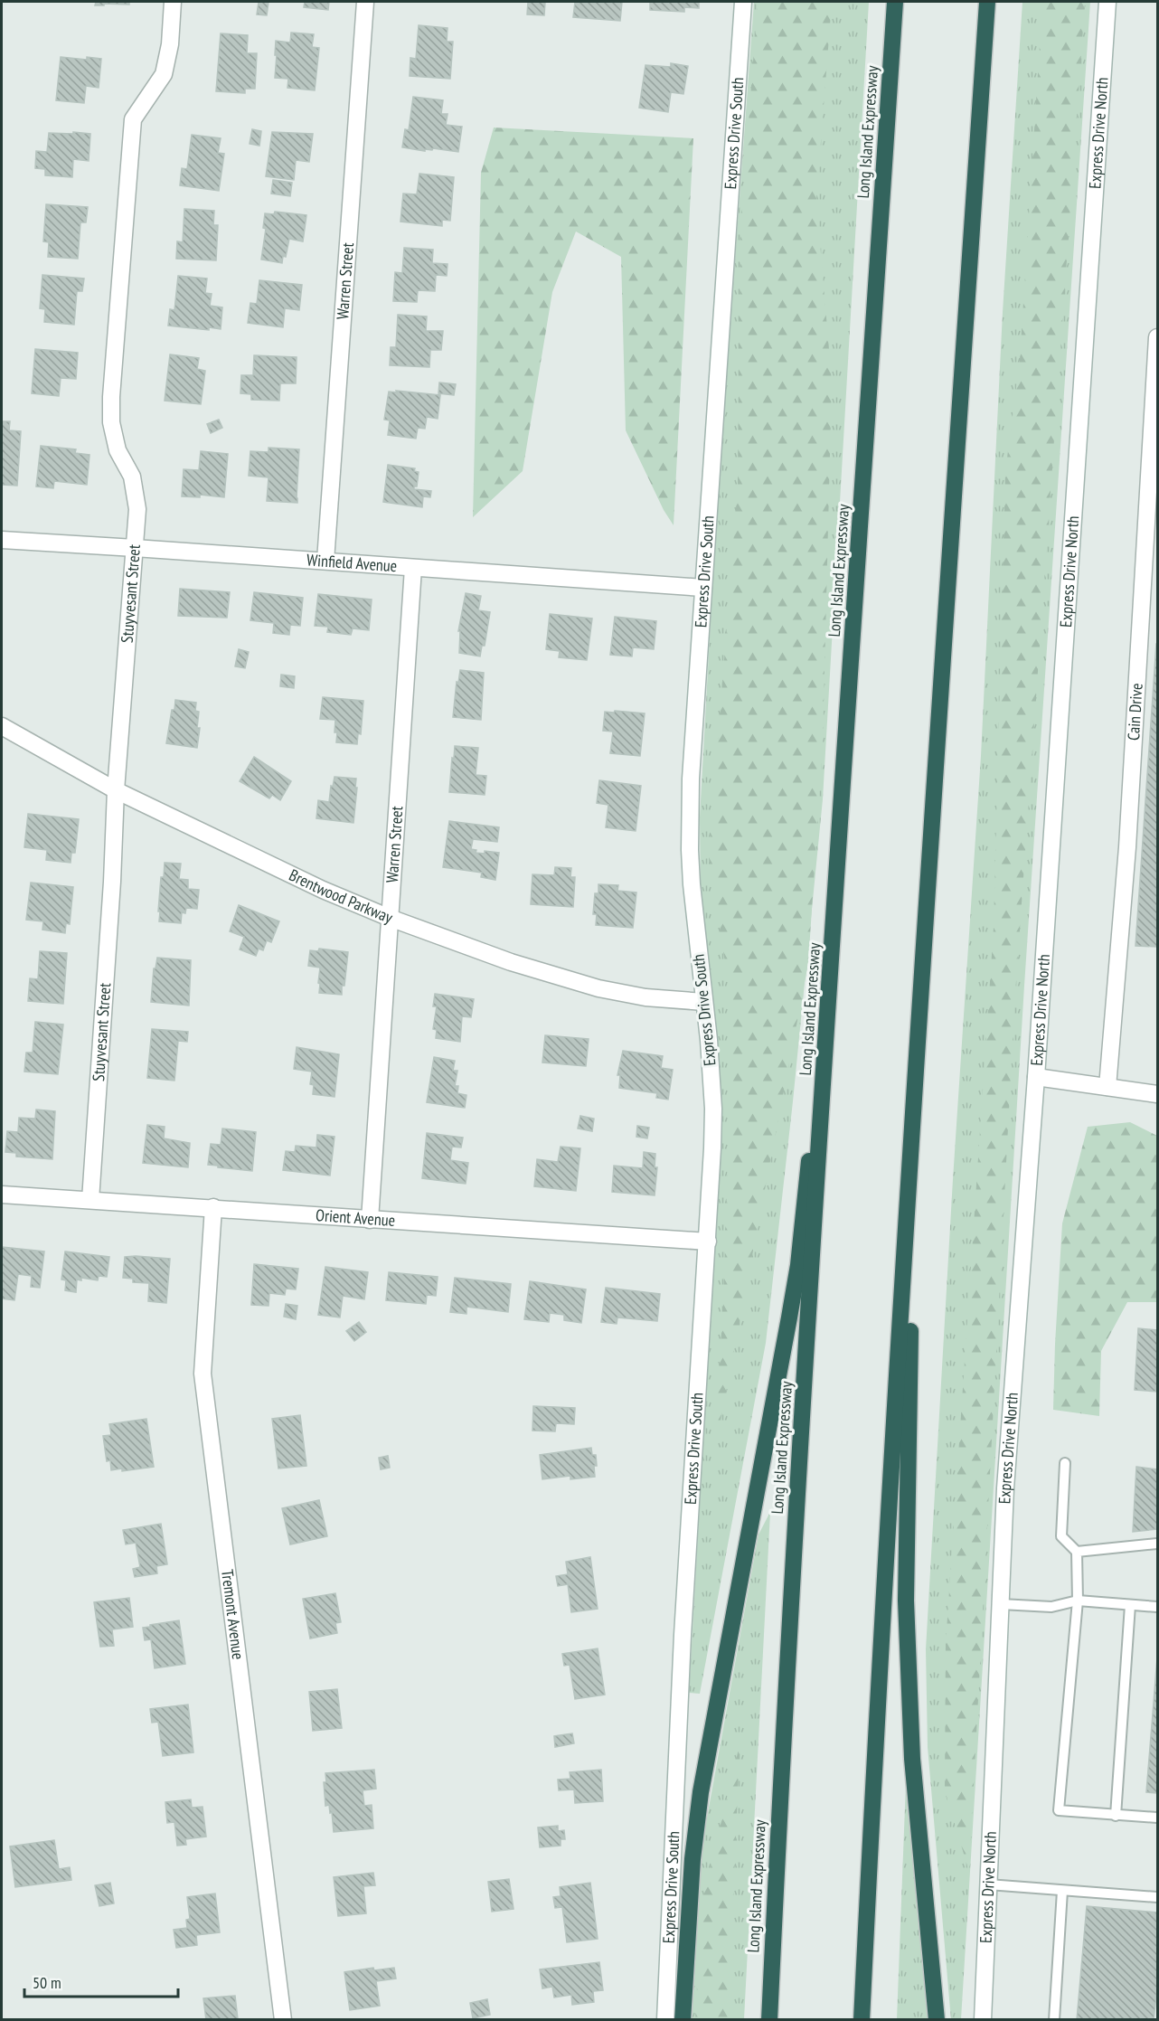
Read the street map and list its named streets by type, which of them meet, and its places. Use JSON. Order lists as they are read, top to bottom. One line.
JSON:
{"streets":{"highway":["Long Island Expressway"],"street":["Express Drive South","Express Drive North","Warren Street","Winfield Avenue","Stuyvesant Street","Cain Drive","Brentwood Parkway","Orient Avenue","Tremont Avenue"]},"crossings":[["Express Drive South","Winfield Avenue"],["Express Drive South","Brentwood Parkway"],["Express Drive South","Orient Avenue"],["Warren Street","Winfield Avenue"],["Warren Street","Brentwood Parkway"],["Warren Street","Orient Avenue"],["Winfield Avenue","Stuyvesant Street"],["Stuyvesant Street","Brentwood Parkway"],["Stuyvesant Street","Orient Avenue"],["Orient Avenue","Tremont Avenue"]],"scale_bar":"50 m"}
